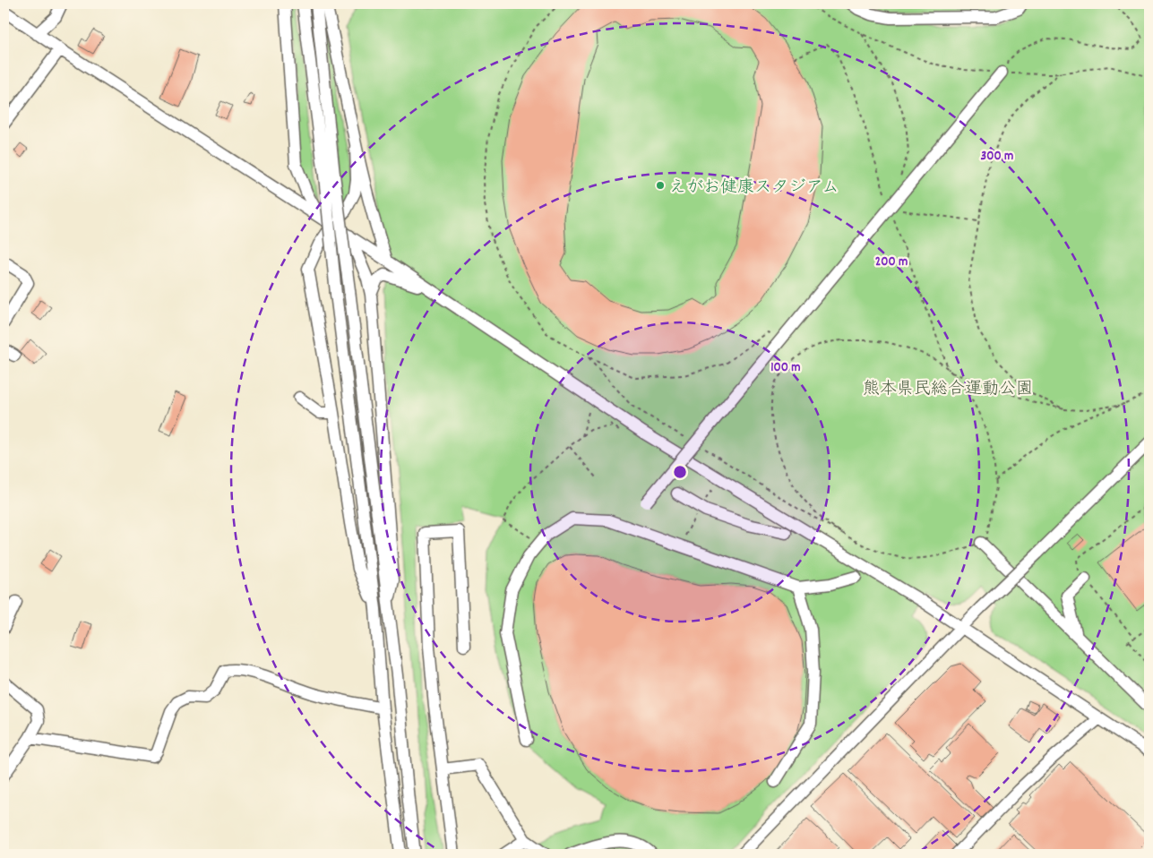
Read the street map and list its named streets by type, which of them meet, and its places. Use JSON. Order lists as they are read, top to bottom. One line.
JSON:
{"parks":["熊本県民総合運動公園"],"places":["えがお健康スタジアム"],"rings":["300 m","200 m","100 m"]}
